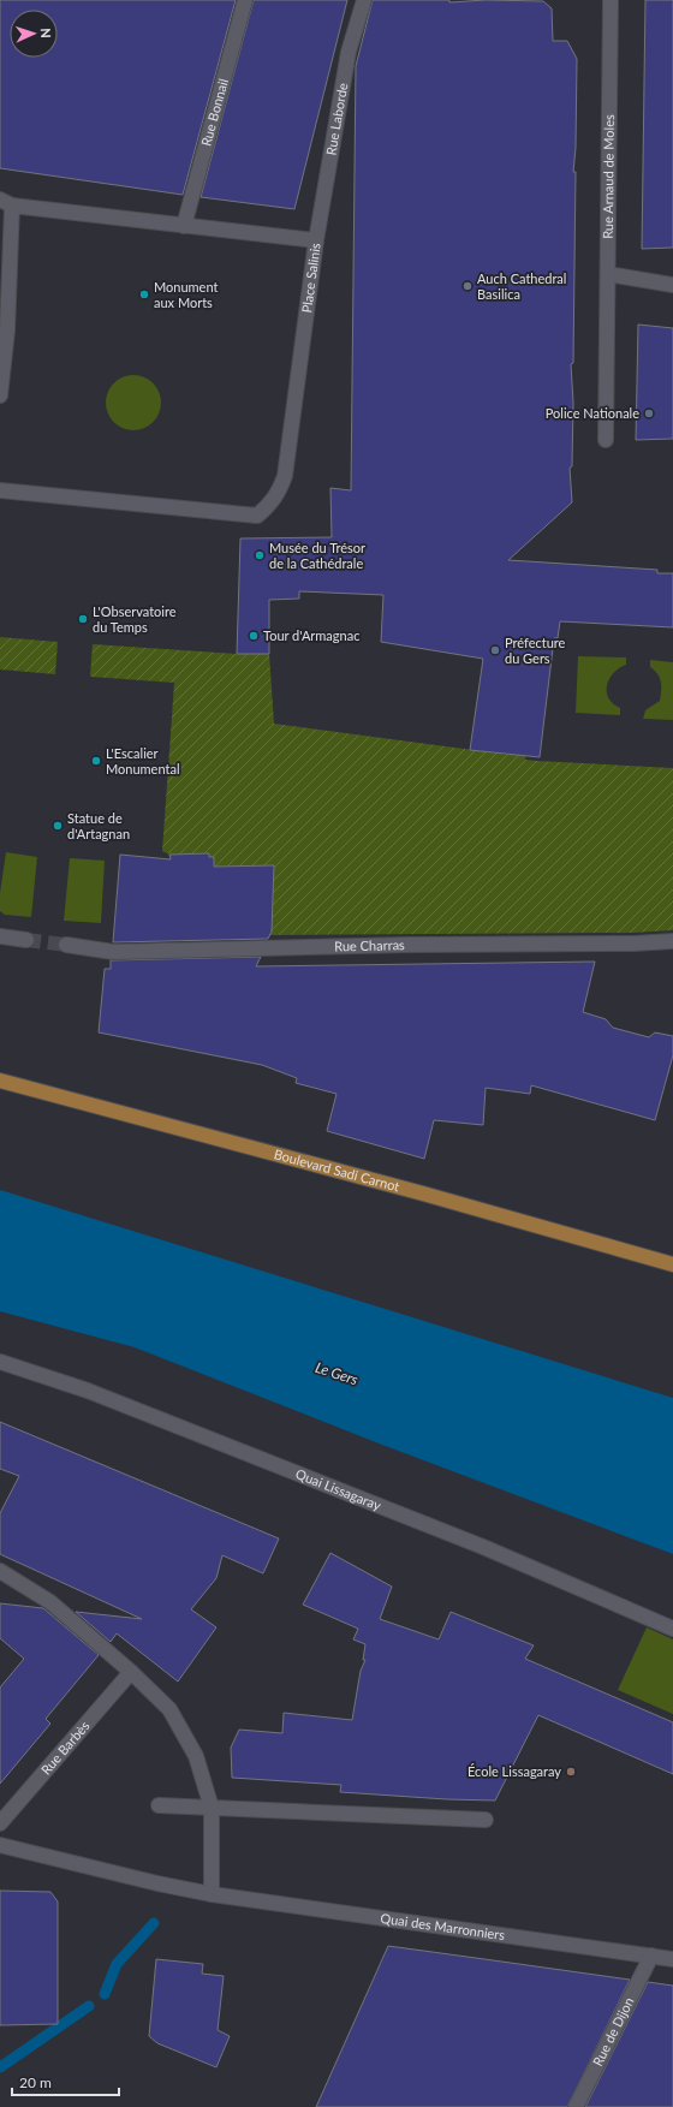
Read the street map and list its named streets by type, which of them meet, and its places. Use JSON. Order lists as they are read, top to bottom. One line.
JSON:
{"streets":{"main road":["Boulevard Sadi Carnot"],"street":["Rue Bonnail","Rue Laborde","Rue Arnaud de Moles","Place Salinis","Rue Charras","Quai Lissagaray","Rue Barbès","Quai des Marronniers","Rue de Dijon"]},"crossings":[["Rue Bonnail","Place Salinis"],["Rue Laborde","Place Salinis"],["Quai des Marronniers","Rue de Dijon"]],"water":["Le Gers"],"places":["Auch Cathedral Basilica","Monument aux Morts","Police Nationale","Musée du Trésor de la Cathédrale","L'Observatoire du Temps","Tour d'Armagnac","Préfecture du Gers","L'Escalier Monumental","Statue de d'Artagnan","École Lissagaray"],"scale_bar":"20 m","north":"right"}
